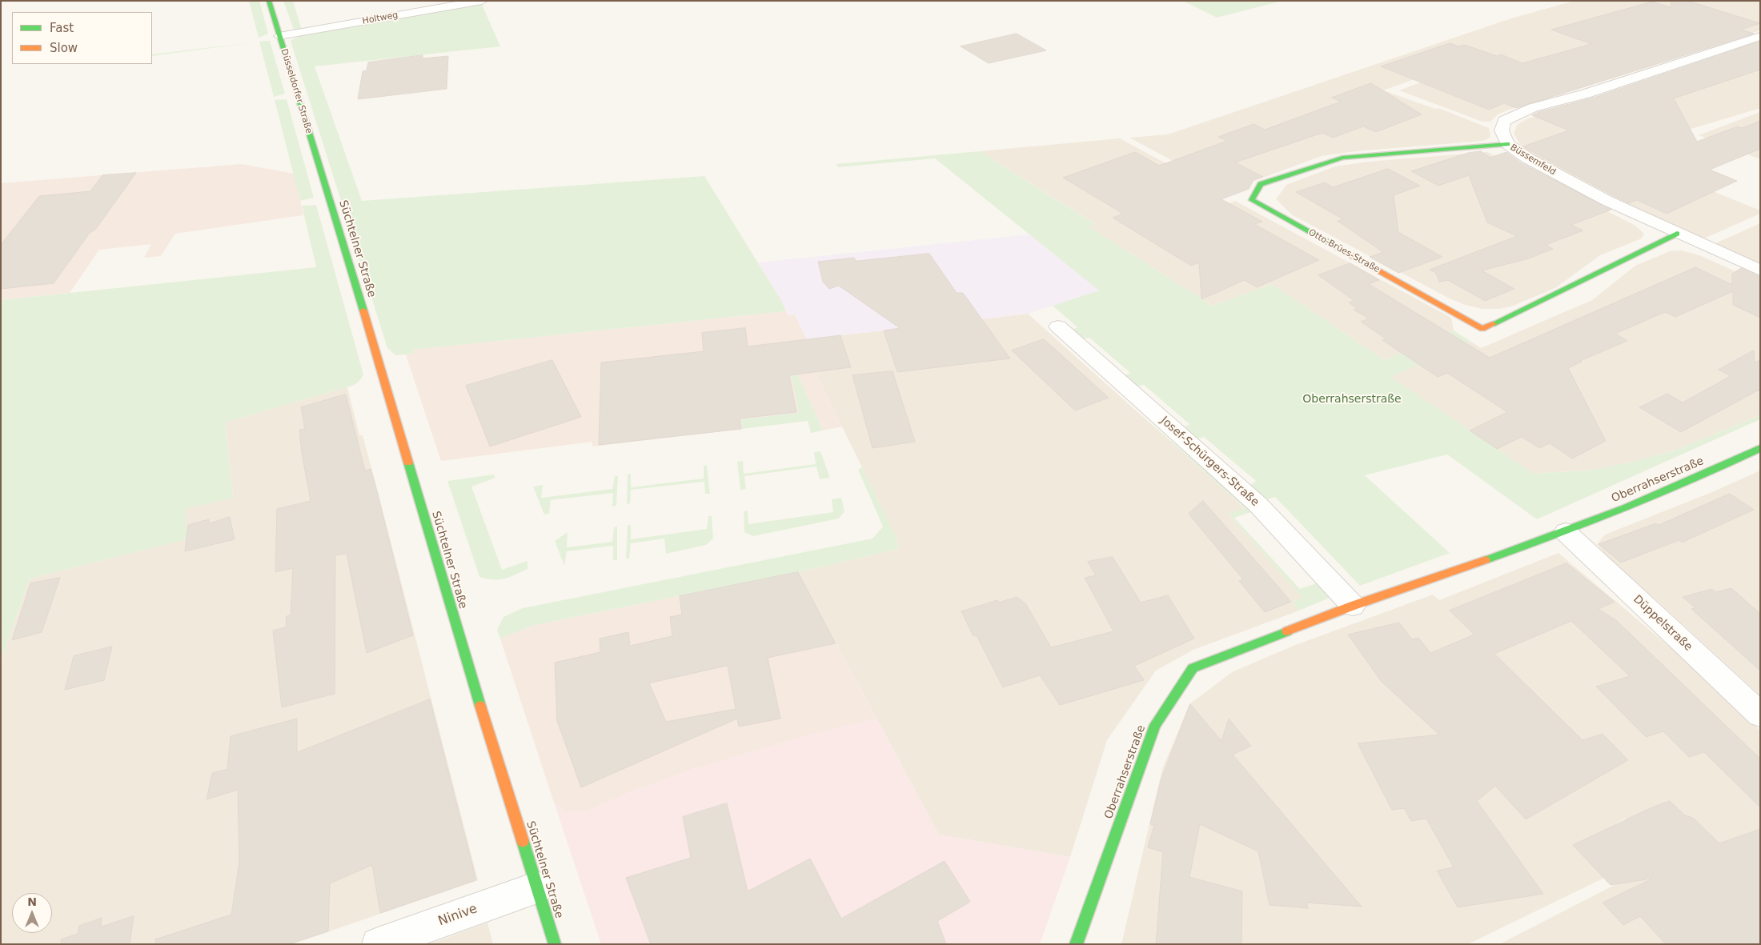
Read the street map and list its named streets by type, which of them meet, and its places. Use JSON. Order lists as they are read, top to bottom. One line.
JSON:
{"streets":{"street":["Holtweg","Düsseldorfer Straße","Büssemfeld","Süchtelner Straße","Otto-Brües-Straße","Josef-Schürgers-Straße","Oberrahserstraße","Düppelstraße","Ninive"]},"crossings":[["Holtweg","Düsseldorfer Straße"],["Düsseldorfer Straße","Süchtelner Straße"],["Büssemfeld","Otto-Brües-Straße"],["Süchtelner Straße","Ninive"],["Josef-Schürgers-Straße","Oberrahserstraße"],["Oberrahserstraße","Düppelstraße"]],"parks":["Oberrahserstraße"],"legend":["Fast","Slow"],"north":"top"}
